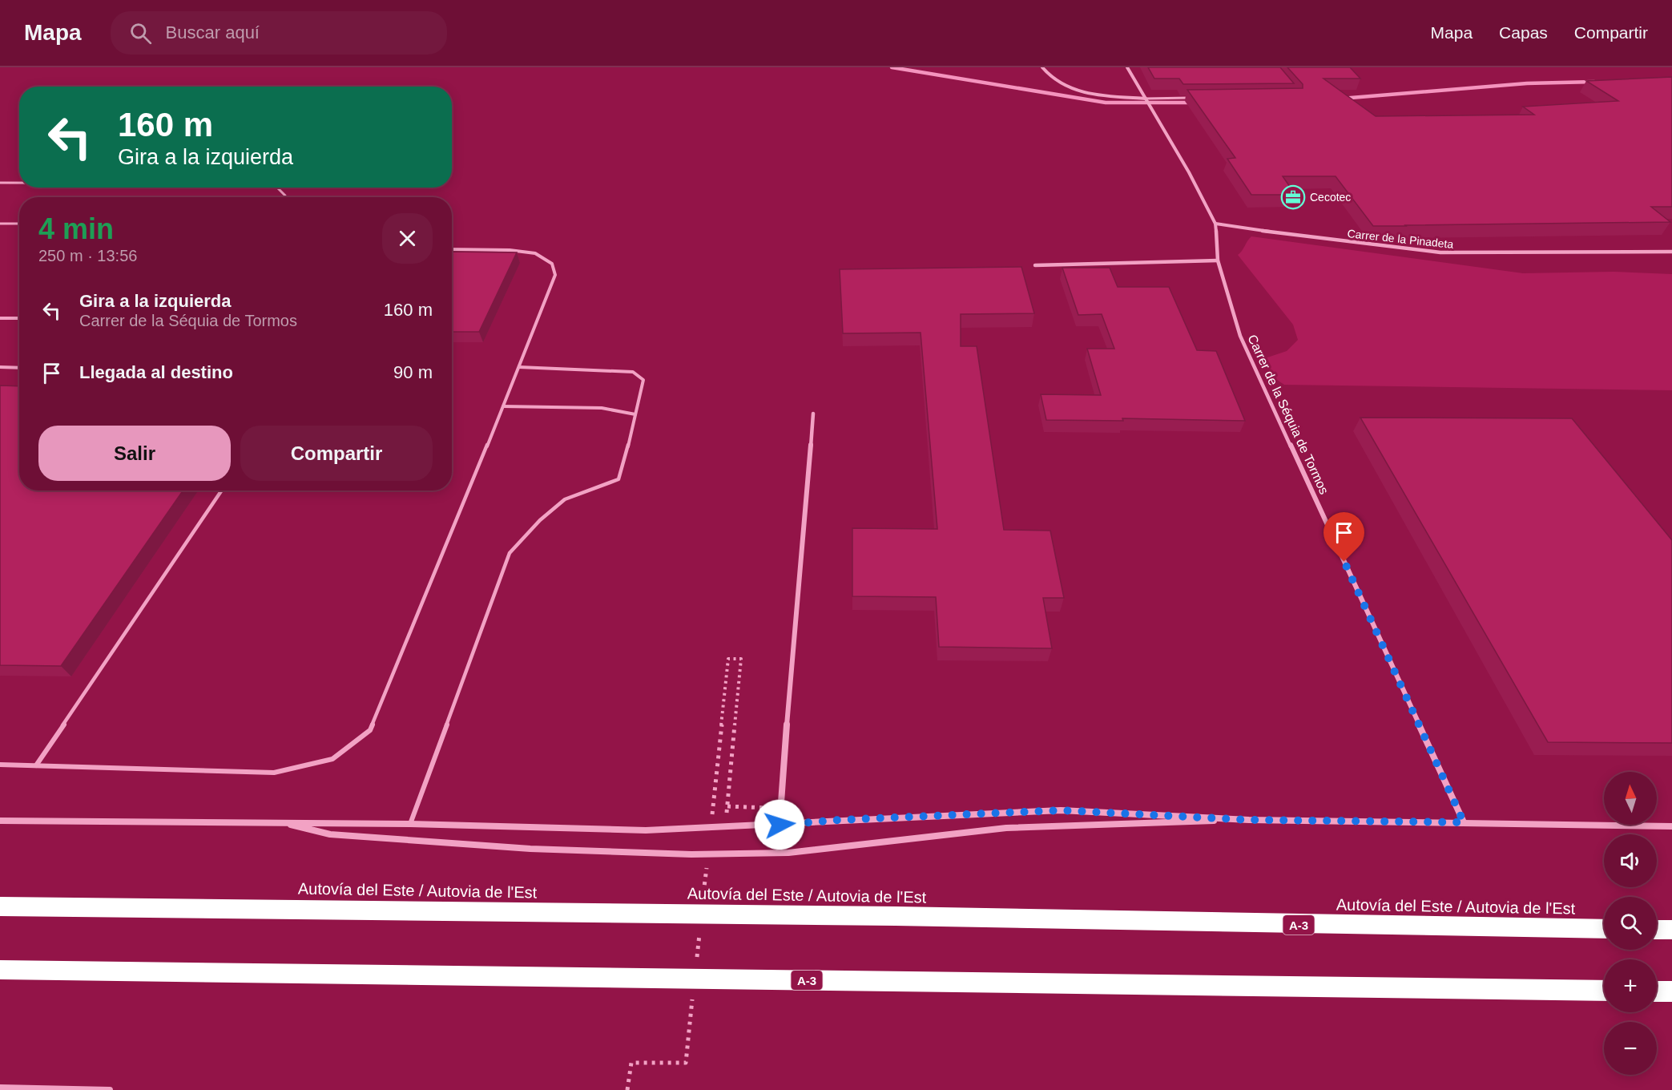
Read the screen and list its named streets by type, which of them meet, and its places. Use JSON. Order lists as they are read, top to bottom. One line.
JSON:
{"streets":{"highway":["Autovía del Este / Autovia de l'Est","A-3"],"street":["Carrer de la Pinadeta","Carrer de la Séquia de Tormos"]},"crossings":[["Carrer de la Pinadeta","Carrer de la Séquia de Tormos"]],"places":{"office":["Cecotec"]},"north":"top","page":{"header":"Mapa","search":"Buscar aquí","nav":["Mapa","Capas","Compartir"],"turn":["160 m","Gira a la izquierda"],"heading":["4 min","250 m · 13:56"],"list":[{"name":"Gira a la izquierda","note":"Carrer de la Séquia de Tormos","value":"160 m"},{"name":"Llegada al destino","value":"90 m"}],"buttons":["Salir","Compartir"],"map_buttons":["+","−"]}}
